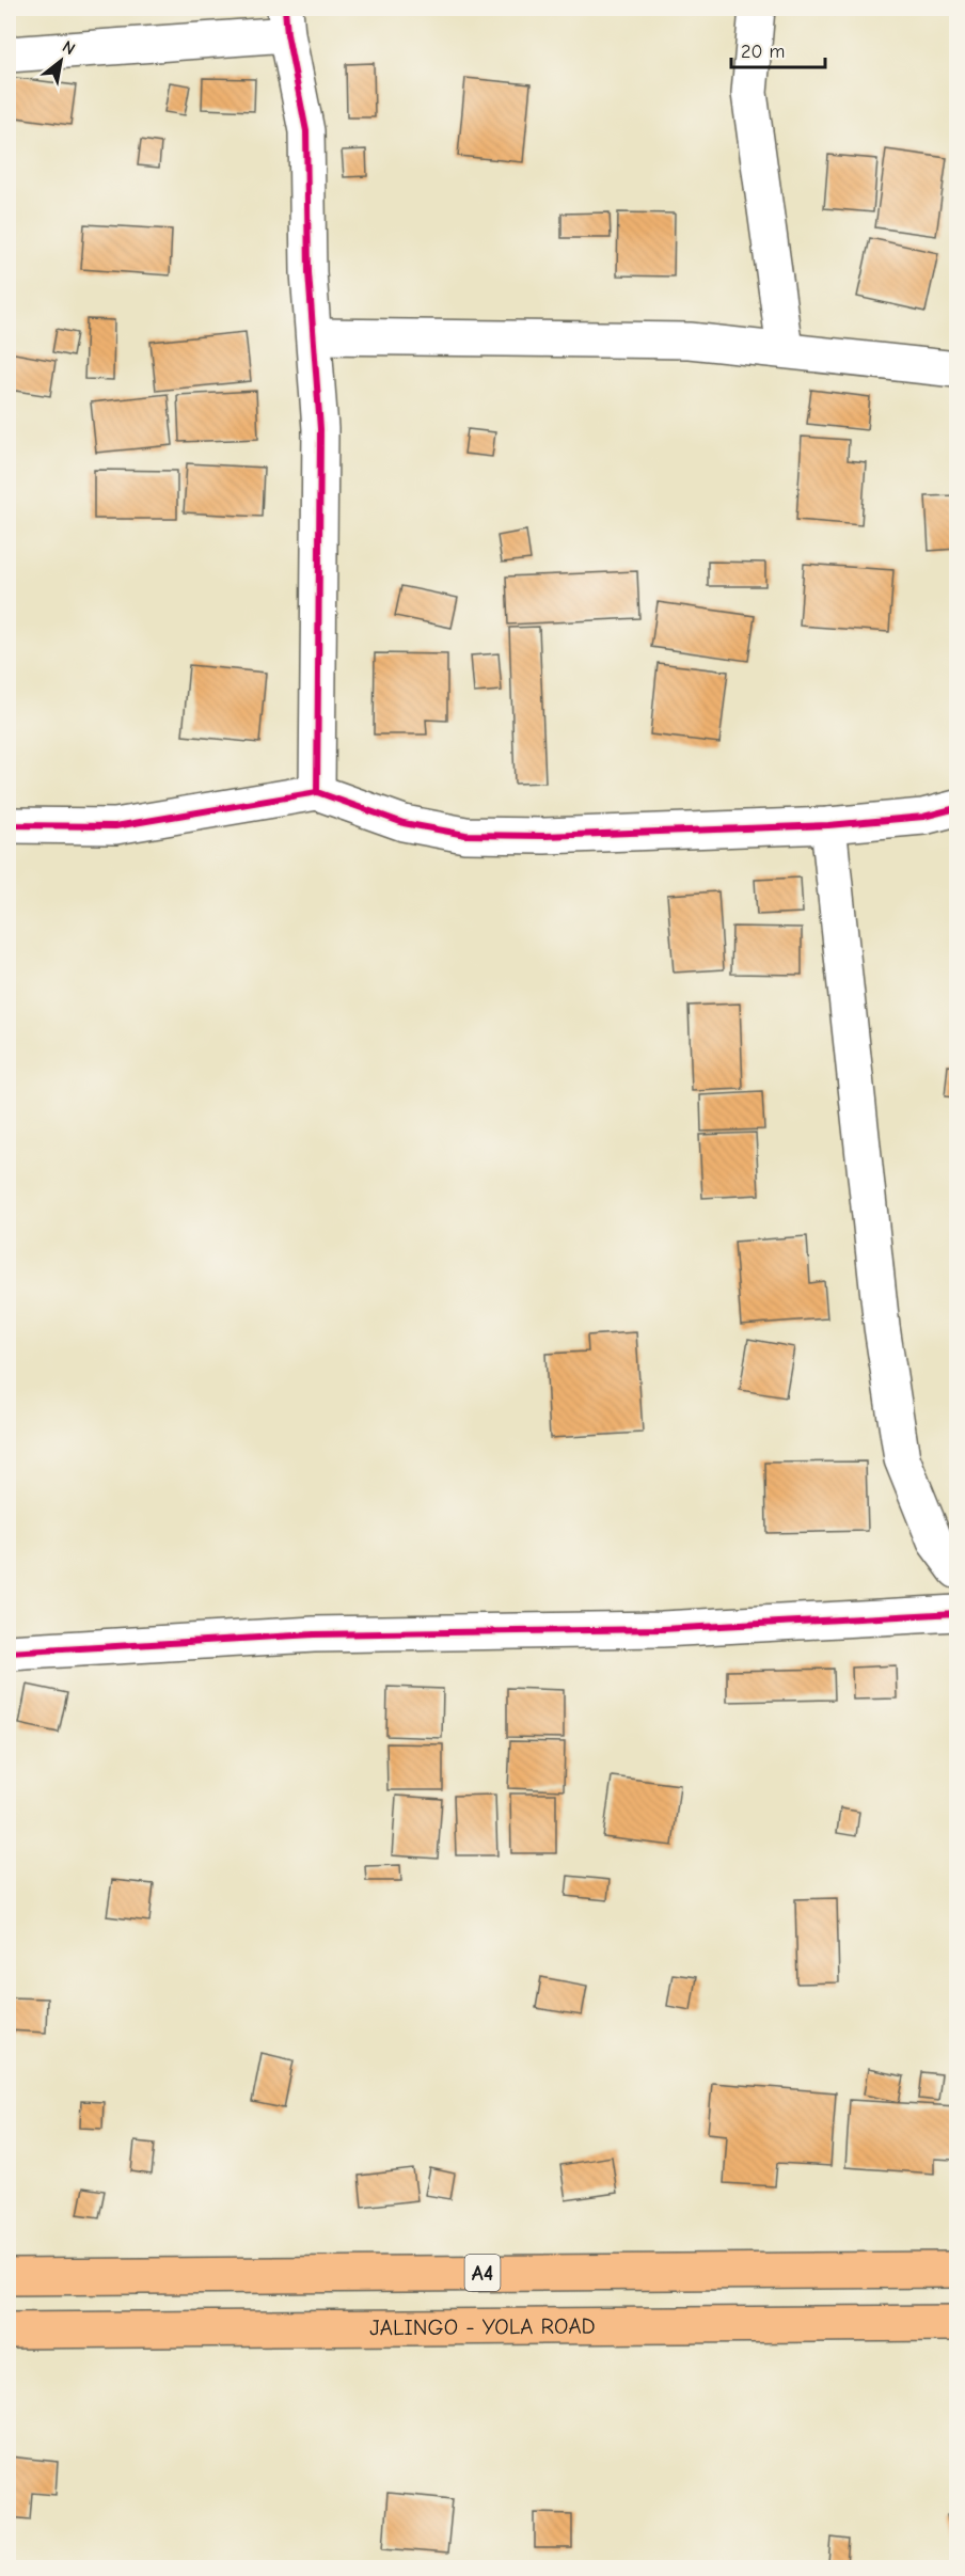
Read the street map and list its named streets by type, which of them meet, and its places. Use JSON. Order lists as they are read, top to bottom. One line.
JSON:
{"streets":{"highway":["A4","JALINGO - YOLA ROAD"]},"scale_bar":"20 m","north":"top right"}
